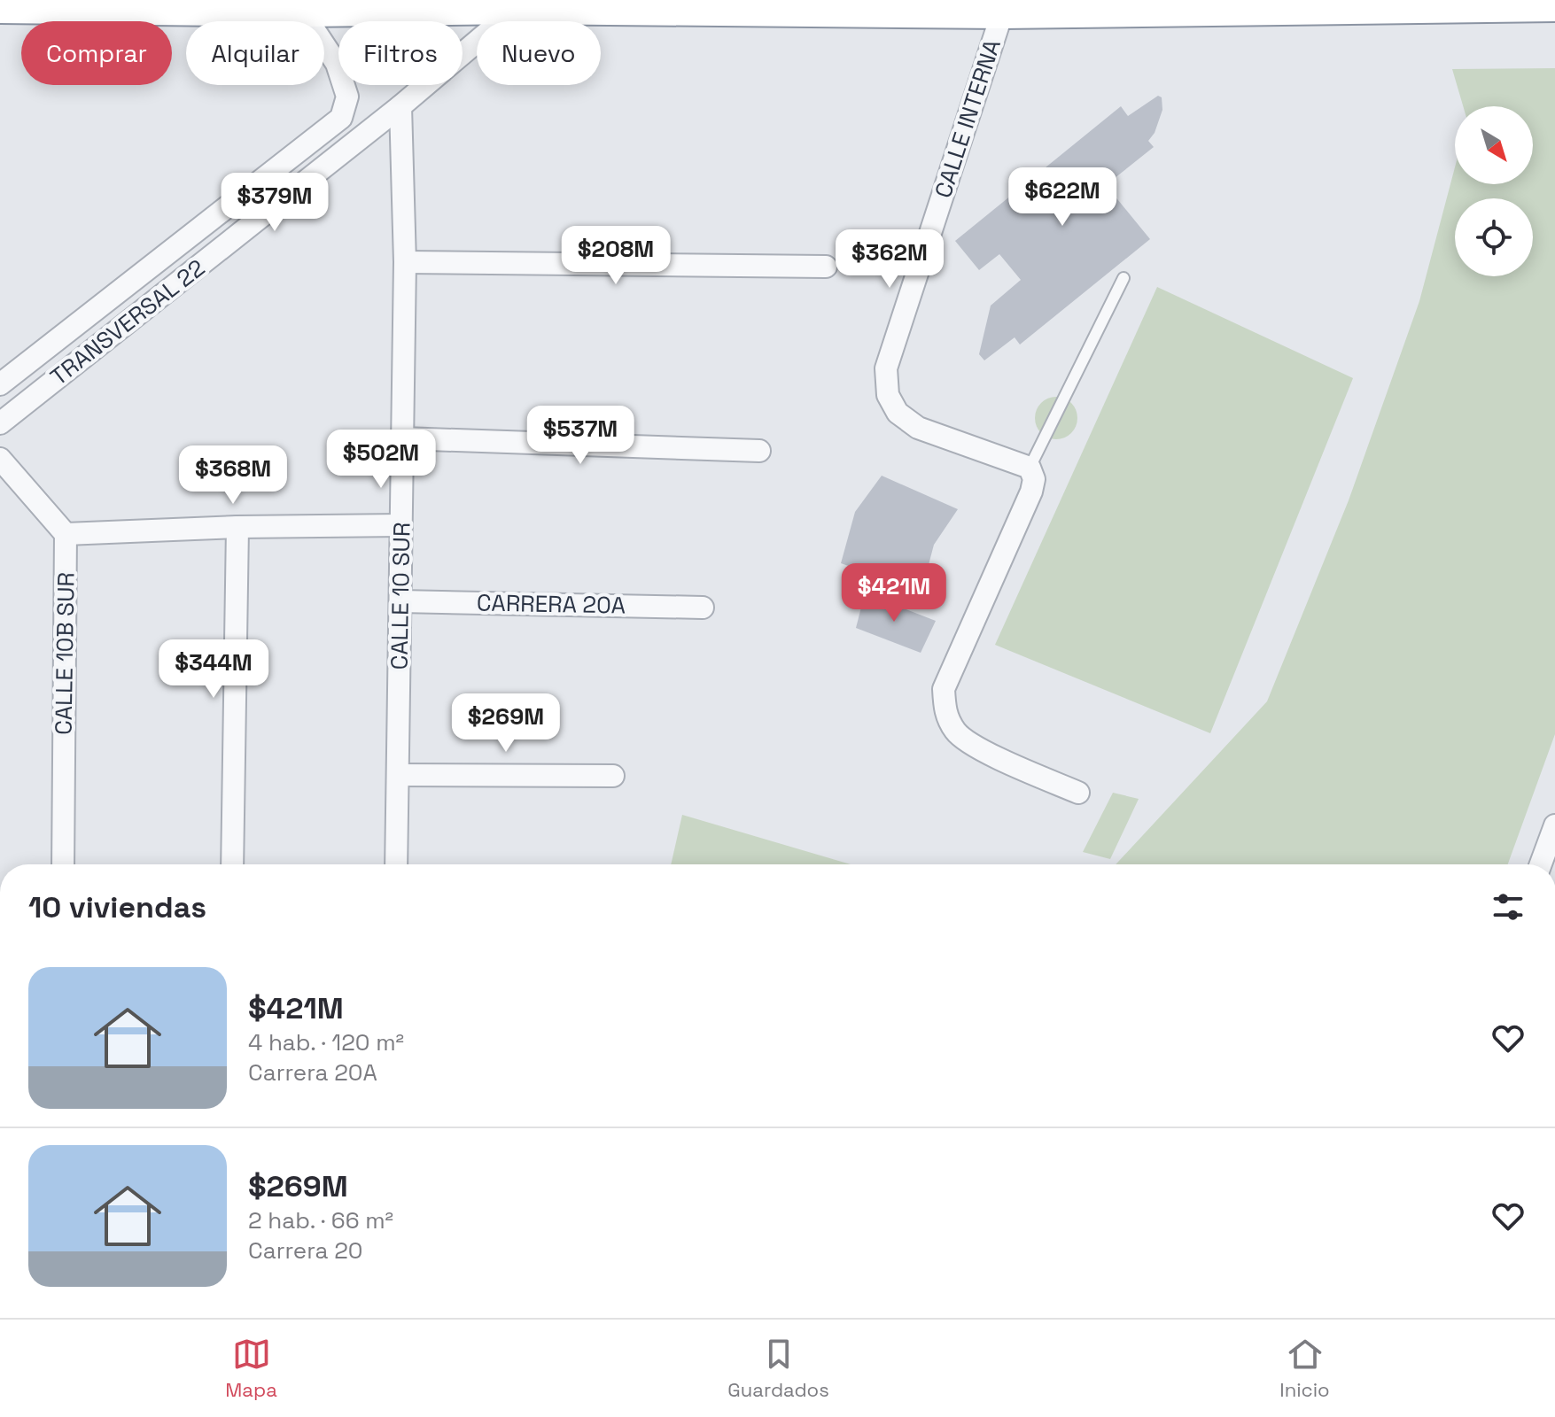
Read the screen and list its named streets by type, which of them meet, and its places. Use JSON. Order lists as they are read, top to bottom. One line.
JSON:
{"streets":{"street":["CALLE INTERNA","TRANSVERSAL 22","CALLE 10 SUR","CARRERA 20A","CALLE 10B SUR"]},"crossings":[["TRANSVERSAL 22","CALLE 10 SUR"],["CALLE 10 SUR","CARRERA 20A"]],"north":"bottom right","page":{"chip":["Comprar","Alquilar","Filtros","Nuevo"],"price":["$622M","$379M","$208M","$362M","$537M","$502M","$368M","$421M","$344M","$269M"],"heading":"10 viviendas","list":[{"name":"$421M","note":"4 hab. · 120 m² · Carrera 20A"},{"name":"$269M","note":"2 hab. · 66 m² · Carrera 20"}],"tabs":["Mapa","Guardados","Inicio"]}}
